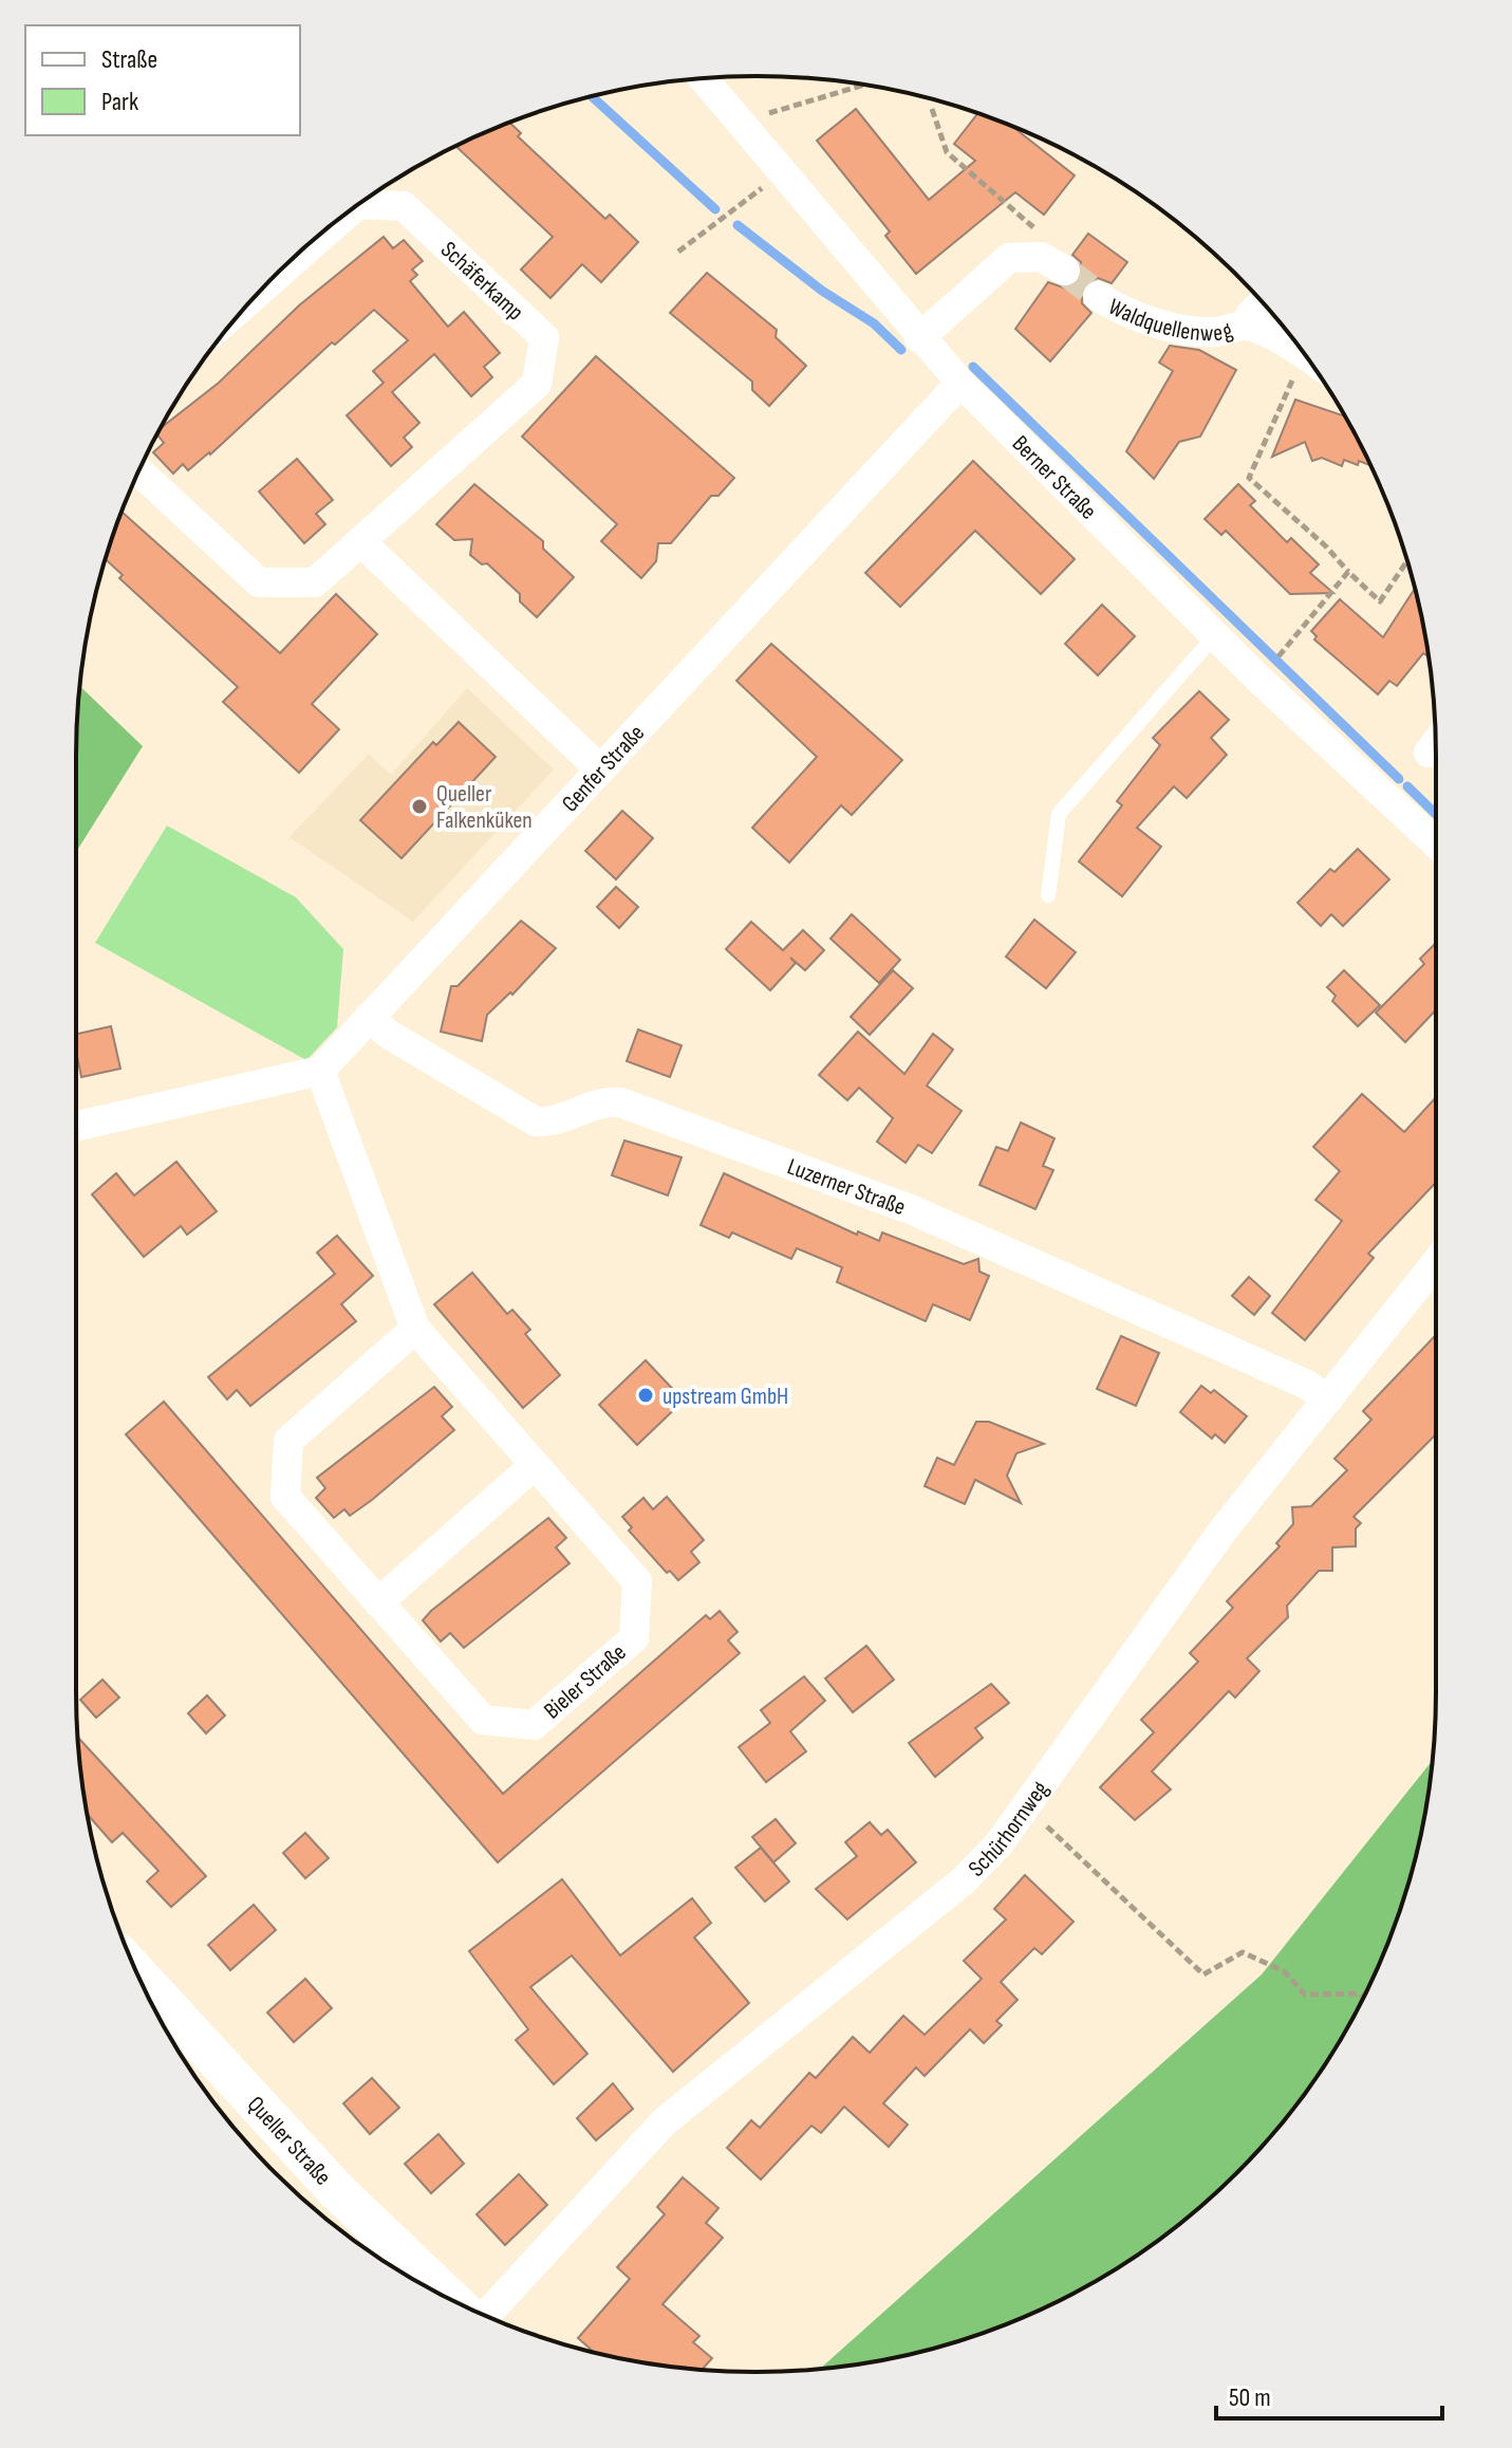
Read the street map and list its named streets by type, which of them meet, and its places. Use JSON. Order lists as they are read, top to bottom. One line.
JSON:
{"streets":{"street":["Schäferkamp","Waldquellenweg","Berner Straße","Genfer Straße","Luzerner Straße","Bieler Straße","Schürhornweg","Queller Straße"]},"crossings":[["Berner Straße","Genfer Straße"],["Genfer Straße","Luzerner Straße"],["Genfer Straße","Bieler Straße"],["Luzerner Straße","Schürhornweg"]],"places":["Queller Falkenküken","upstream GmbH"],"legend":["Straße","Park"],"scale_bar":"50 m"}
